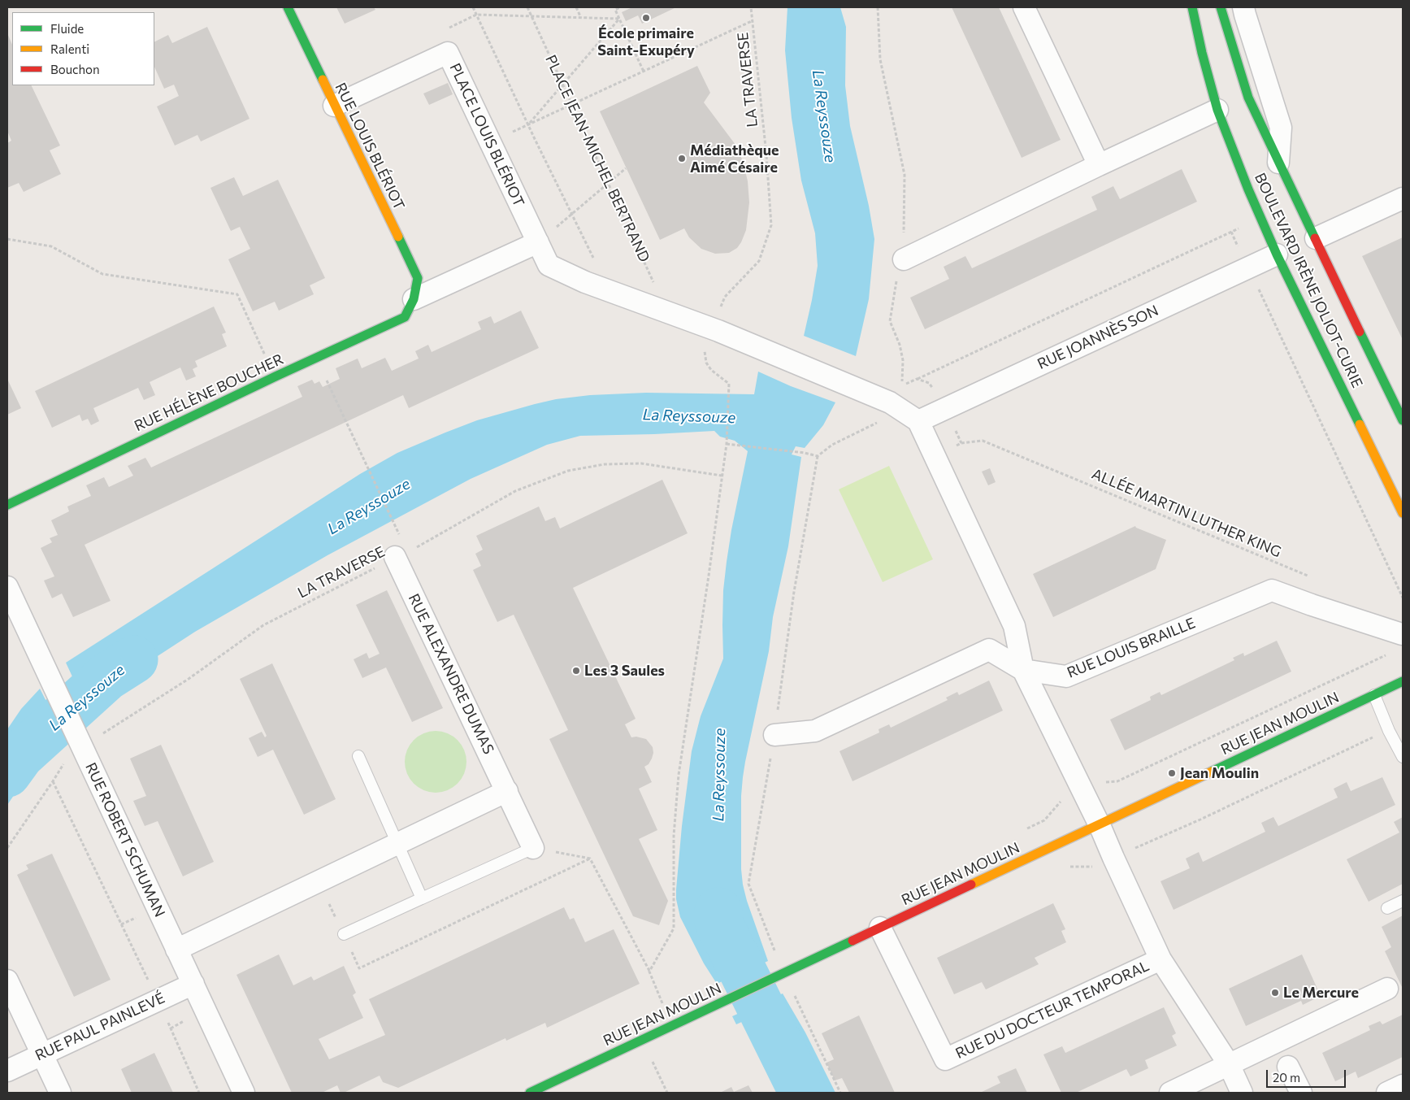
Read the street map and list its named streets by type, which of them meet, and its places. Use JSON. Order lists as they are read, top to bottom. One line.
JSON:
{"streets":{"street":["PLACE LOUIS BLÉRIOT","RUE LOUIS BLÉRIOT","BOULEVARD IRÈNE JOLIOT-CURIE","RUE JOANNÈS SON","RUE HÉLÈNE BOUCHER","RUE LOUIS BRAILLE","RUE ALEXANDRE DUMAS","RUE JEAN MOULIN","RUE ROBERT SCHUMAN","RUE DU DOCTEUR TEMPORAL","RUE PAUL PAINLEVÉ"],"path":["LA TRAVERSE","PLACE JEAN-MICHEL BERTRAND","ALLÉE MARTIN LUTHER KING"]},"crossings":[["LA TRAVERSE","RUE ALEXANDRE DUMAS"],["LA TRAVERSE","RUE ROBERT SCHUMAN"],["PLACE LOUIS BLÉRIOT","RUE LOUIS BLÉRIOT"],["PLACE LOUIS BLÉRIOT","PLACE JEAN-MICHEL BERTRAND"],["RUE LOUIS BLÉRIOT","RUE HÉLÈNE BOUCHER"],["BOULEVARD IRÈNE JOLIOT-CURIE","RUE JOANNÈS SON"],["RUE JEAN MOULIN","RUE DU DOCTEUR TEMPORAL"],["RUE ROBERT SCHUMAN","RUE PAUL PAINLEVÉ"]],"water":["La Reyssouze"],"places":["École primaire Saint-Exupéry","Médiathèque Aimé Césaire","Les 3 Saules","Jean Moulin","Le Mercure"],"legend":["Fluide","Ralenti","Bouchon"],"scale_bar":"20 m"}
